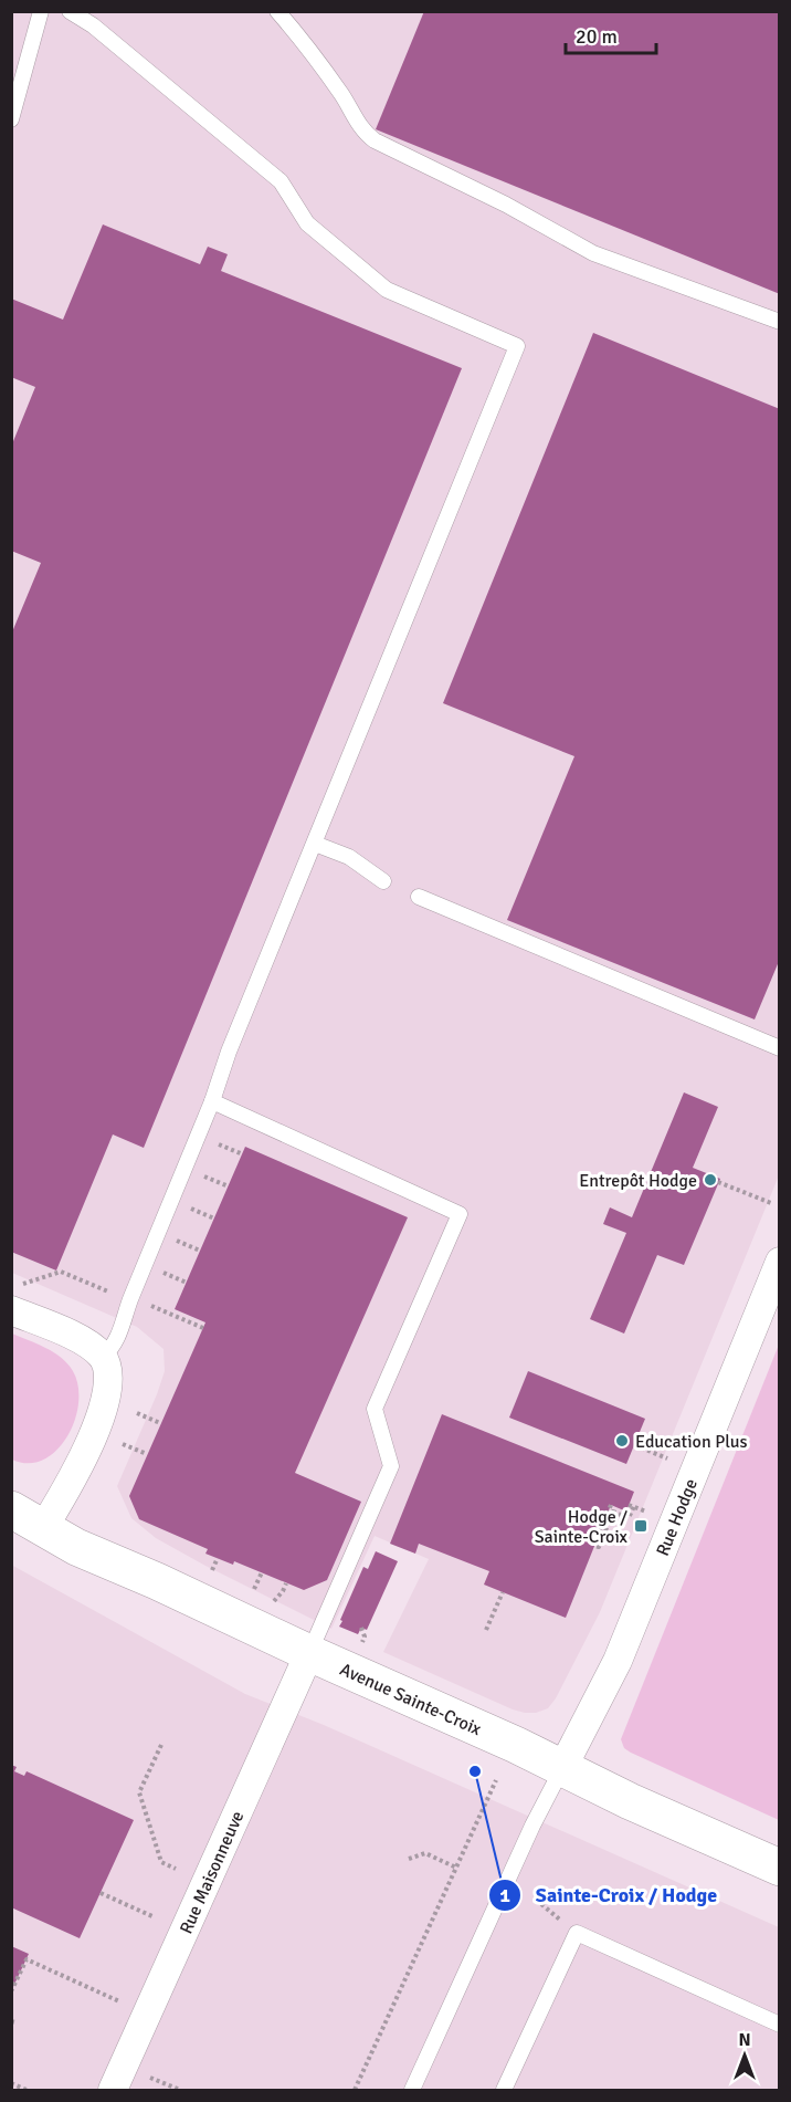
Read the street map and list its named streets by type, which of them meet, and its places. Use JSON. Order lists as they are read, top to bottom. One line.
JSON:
{"streets":{"main road":["Avenue Sainte-Croix"],"street":["Rue Hodge","Rue Maisonneuve"]},"crossings":[["Rue Hodge","Avenue Sainte-Croix"],["Avenue Sainte-Croix","Rue Maisonneuve"]],"places":{"other":["Entrepôt Hodge","Education Plus","Sainte-Croix / Hodge"],"transit":["Hodge / Sainte-Croix"]},"scale_bar":"20 m","north":"top"}
